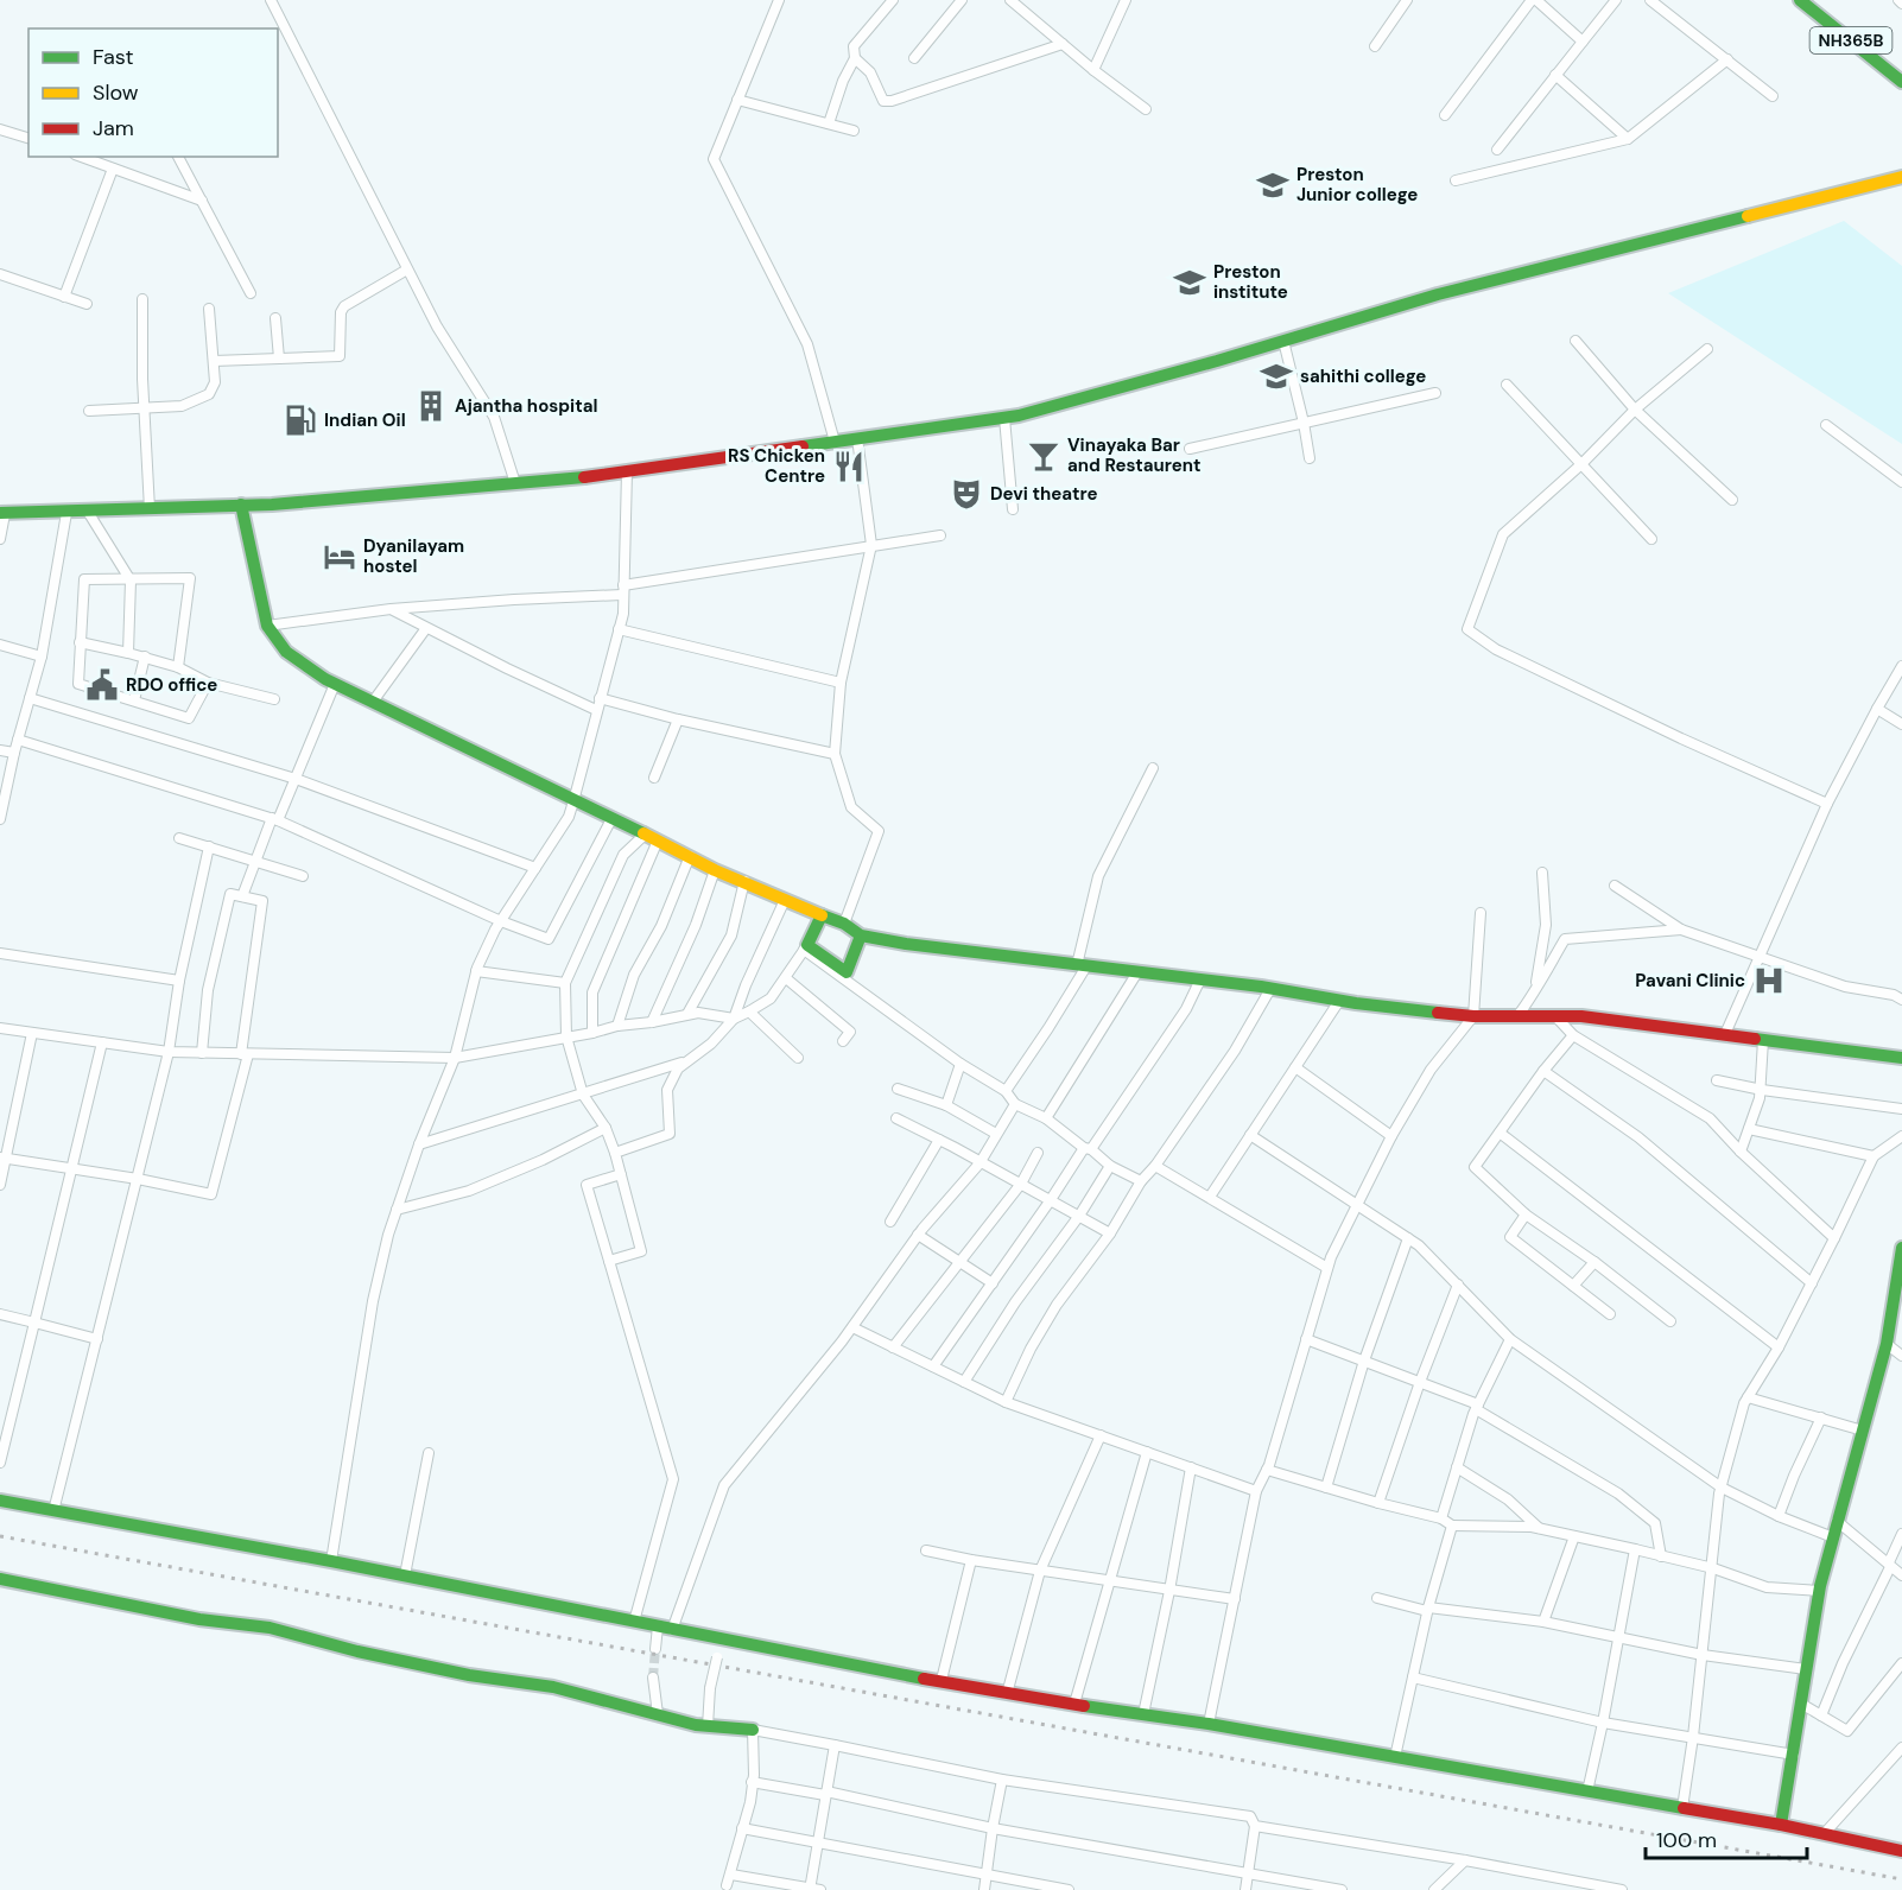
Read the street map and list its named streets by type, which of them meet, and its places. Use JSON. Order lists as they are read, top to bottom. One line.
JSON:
{"streets":{"main road":["NH365B"]},"places":{"school or university":["Preston Junior college","Preston institute","sahithi college"],"building":["Ajantha hospital"],"fuel station":["Indian Oil"],"bar":["Vinayaka Bar and Restaurent"],"restaurant":["RS Chicken Centre"],"theatre":["Devi theatre"],"hotel":["Dyanilayam hostel"],"public building":["RDO office"],"hospital":["Pavani Clinic"]},"legend":["Fast","Slow","Jam"],"scale_bar":"100 m"}
